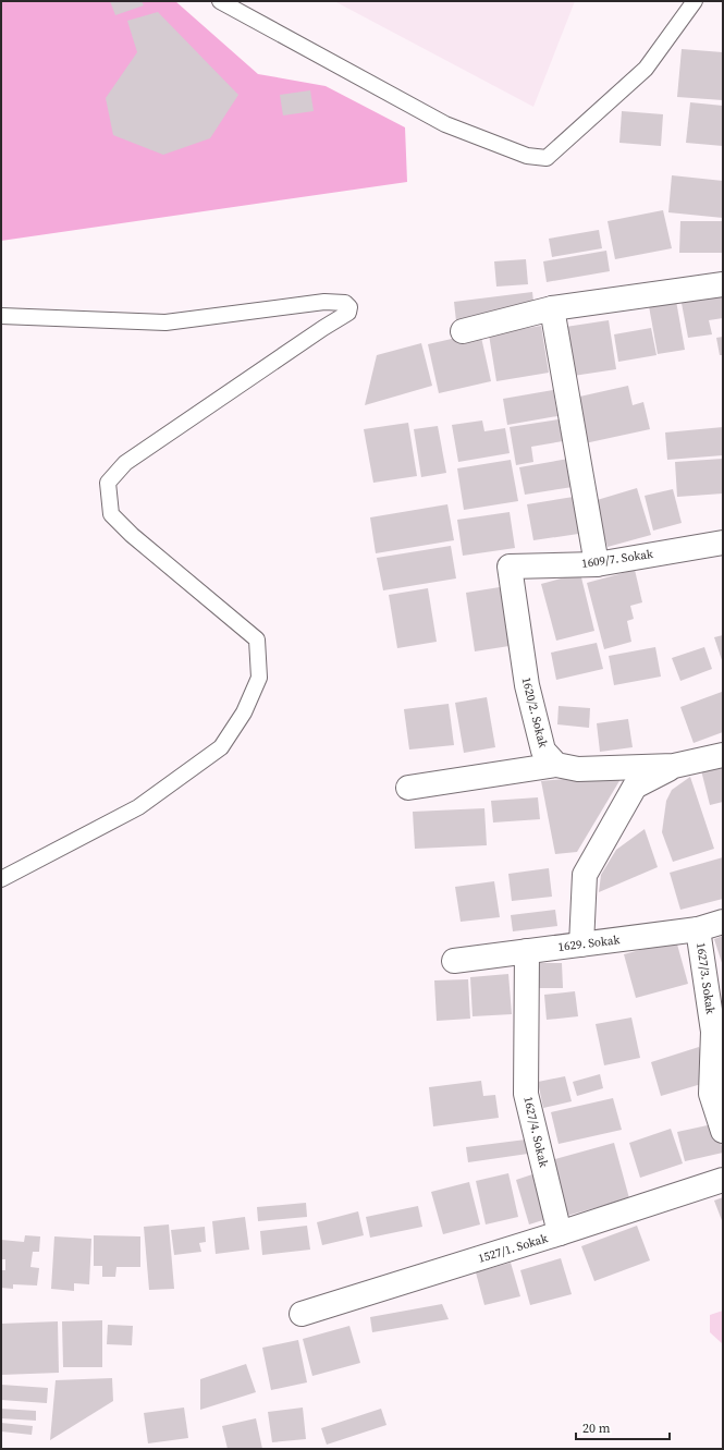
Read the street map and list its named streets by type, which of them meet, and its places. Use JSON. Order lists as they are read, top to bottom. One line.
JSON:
{"streets":{"street":["1609/7. Sokak","1620/2. Sokak","1629. Sokak","1627/3. Sokak","1627/4. Sokak","1527/1. Sokak"]},"crossings":[["1609/7. Sokak","1620/2. Sokak"],["1629. Sokak","1627/3. Sokak"],["1629. Sokak","1627/4. Sokak"],["1627/4. Sokak","1527/1. Sokak"]],"scale_bar":"20 m"}
